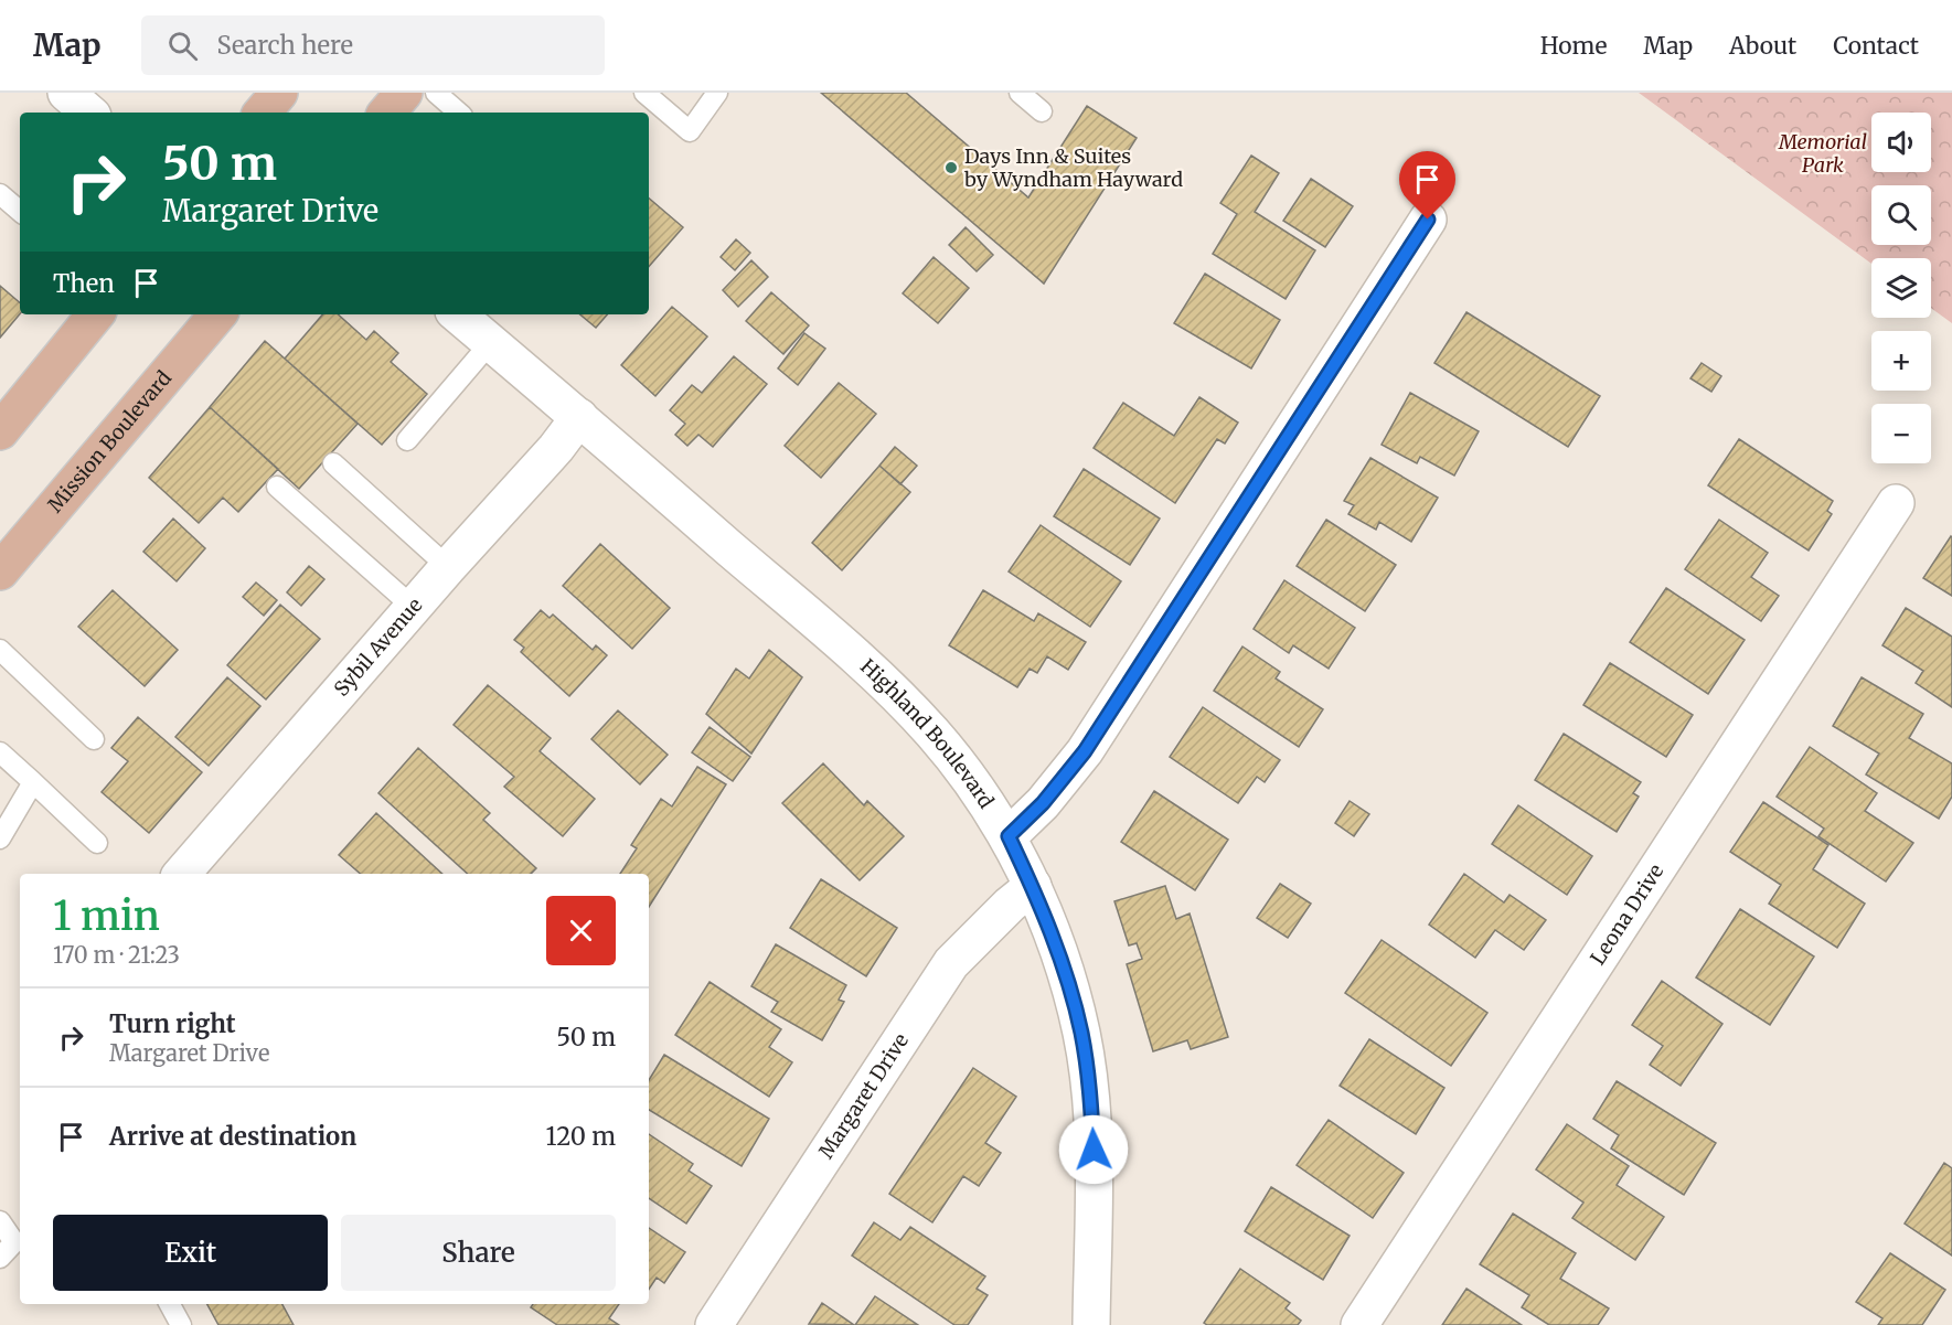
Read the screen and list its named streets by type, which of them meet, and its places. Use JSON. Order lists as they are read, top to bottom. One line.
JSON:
{"streets":{"main road":["Mission Boulevard"],"street":["Sybil Avenue","Highland Boulevard","Leona Drive","Margaret Drive"]},"crossings":[["Sybil Avenue","Highland Boulevard"],["Highland Boulevard","Margaret Drive"]],"parks":["Memorial Park"],"places":["Days Inn & Suites by Wyndham Hayward"],"page":{"header":"Map","search":"Search here","nav":["Home","Map","About","Contact"],"map_buttons":["+","−"],"turn":["50 m","Margaret Drive"],"then":"Then","heading":["1 min","170 m · 21:23"],"list":[{"name":"Turn right","note":"Margaret Drive","value":"50 m"},{"name":"Arrive at destination","value":"120 m"}],"buttons":["Exit","Share"]}}
